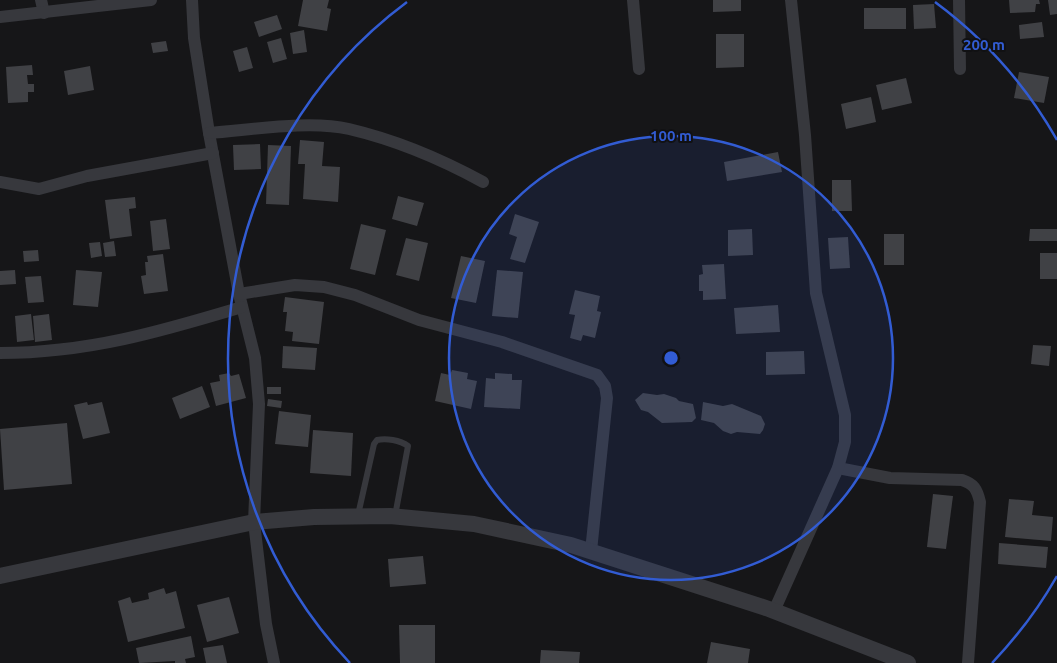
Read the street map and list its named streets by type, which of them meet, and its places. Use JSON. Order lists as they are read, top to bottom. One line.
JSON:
{"rings":["200 m","100 m"]}
